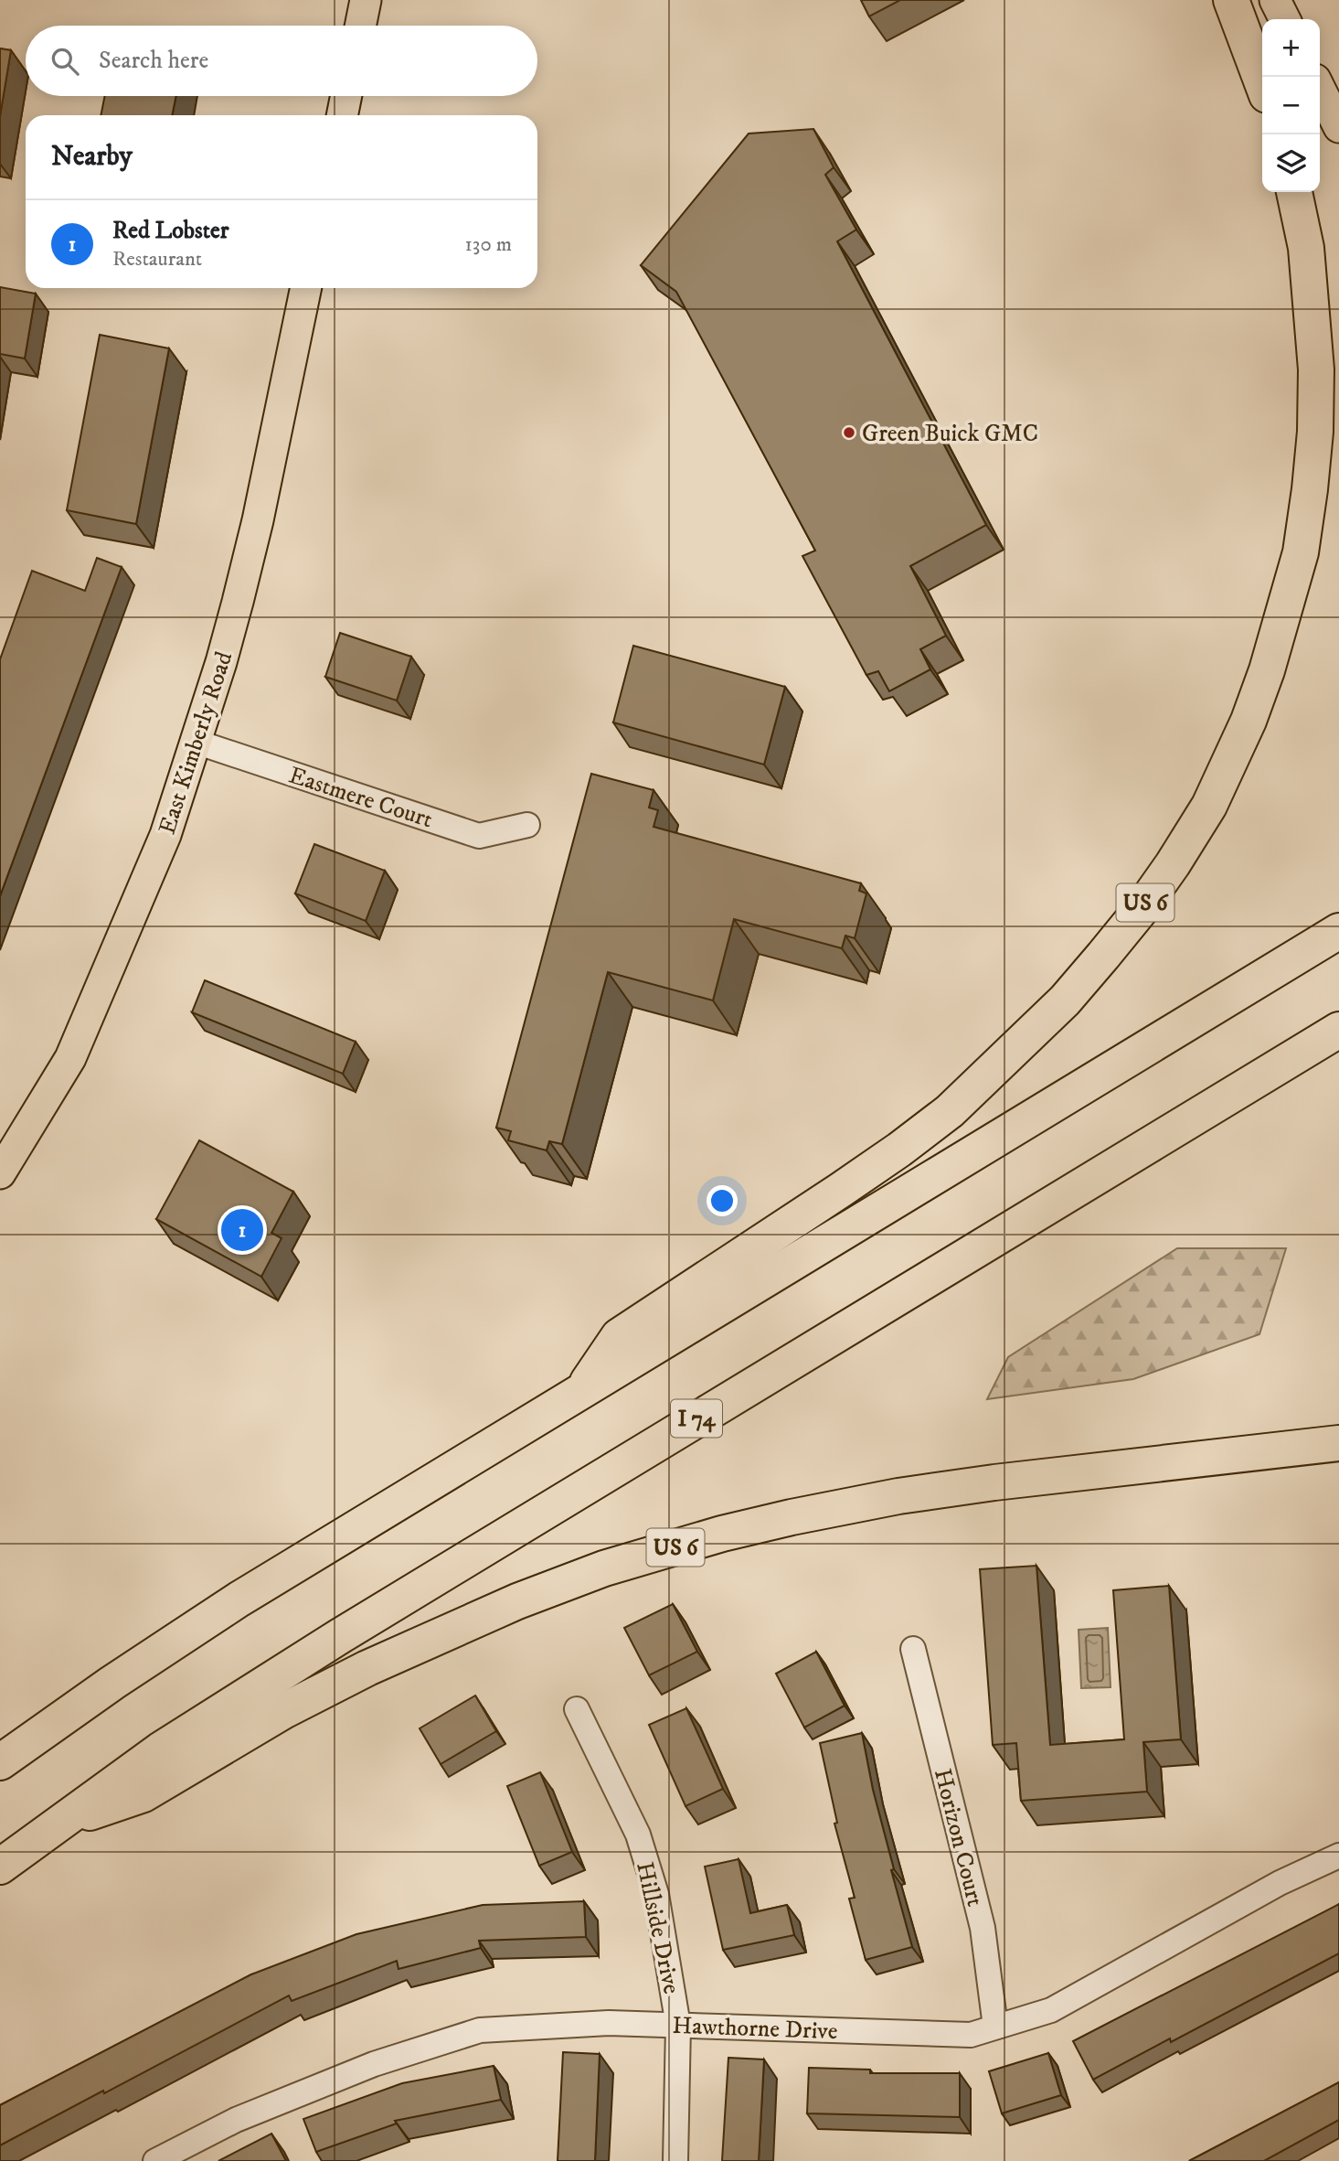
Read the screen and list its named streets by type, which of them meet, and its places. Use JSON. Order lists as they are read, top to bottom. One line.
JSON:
{"streets":{"highway":["US 6","I 74"],"main road":["East Kimberly Road"],"street":["Eastmere Court","Horizon Court","Hillside Drive","Hawthorne Drive"]},"crossings":[["East Kimberly Road","Eastmere Court"],["US 6","I 74"],["Horizon Court","Hawthorne Drive"],["Hillside Drive","Hawthorne Drive"]],"places":["Green Buick GMC"],"page":{"map_buttons":["+","−"],"search":"Search here","heading":"Nearby","list":[{"mark":"1","name":"Red Lobster","note":"Restaurant","value":"130 m"}],"pins":"1"}}
